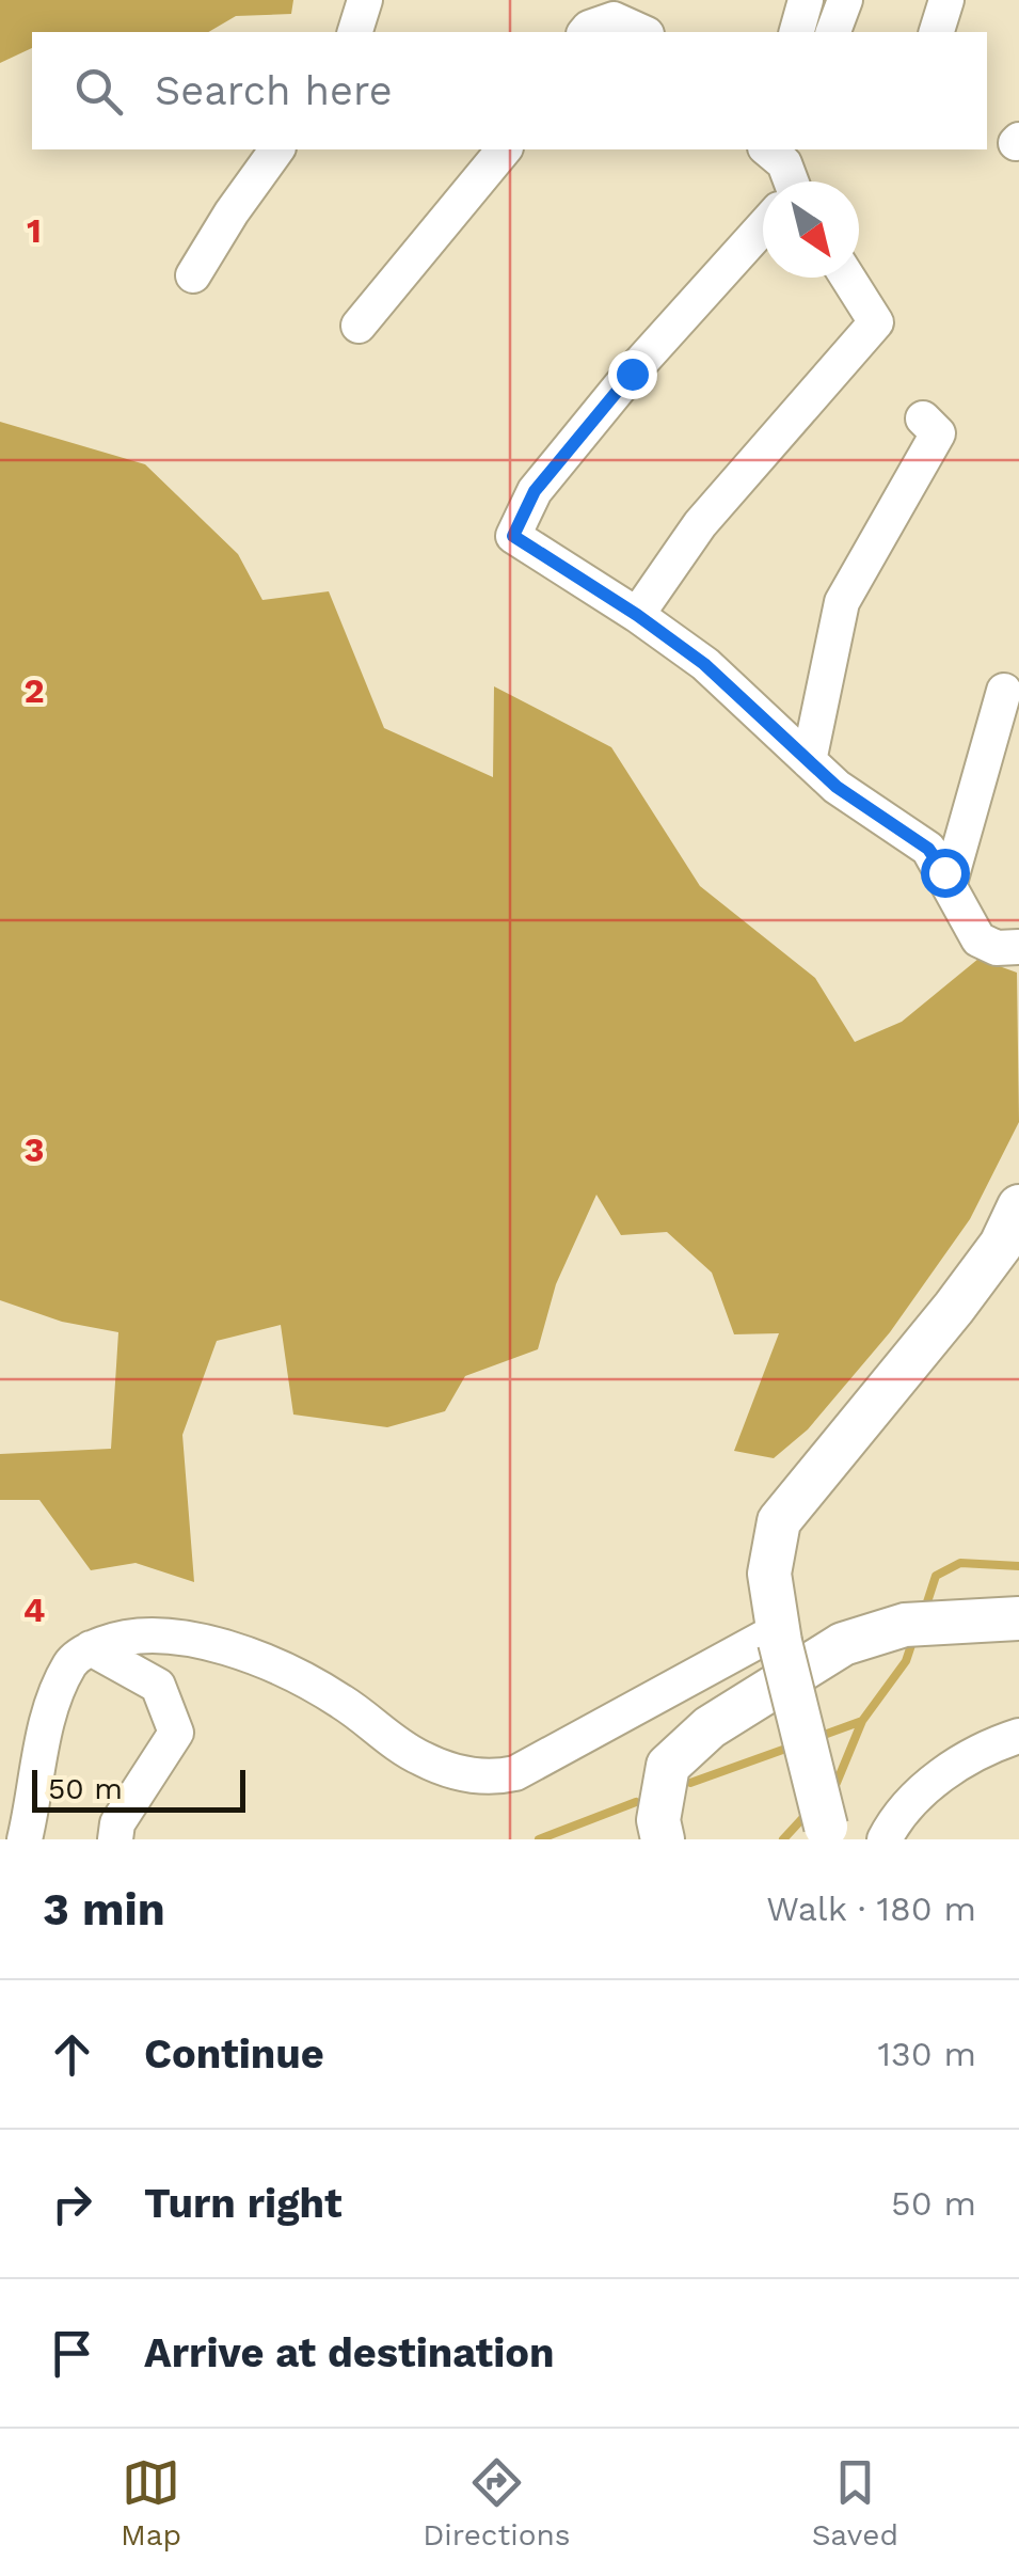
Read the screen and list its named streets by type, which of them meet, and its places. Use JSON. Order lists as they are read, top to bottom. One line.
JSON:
{"scale_bar":"50 m","north":"bottom right","page":{"search":"Search here","scale":"50 m","heading":["3 min","Walk · 180 m"],"list":[["Continue","130 m"],["Turn right","50 m"],"Arrive at destination"],"nav":["Map","Directions","Saved"]},"grid":{"rows":["1","2","3","4"]}}
